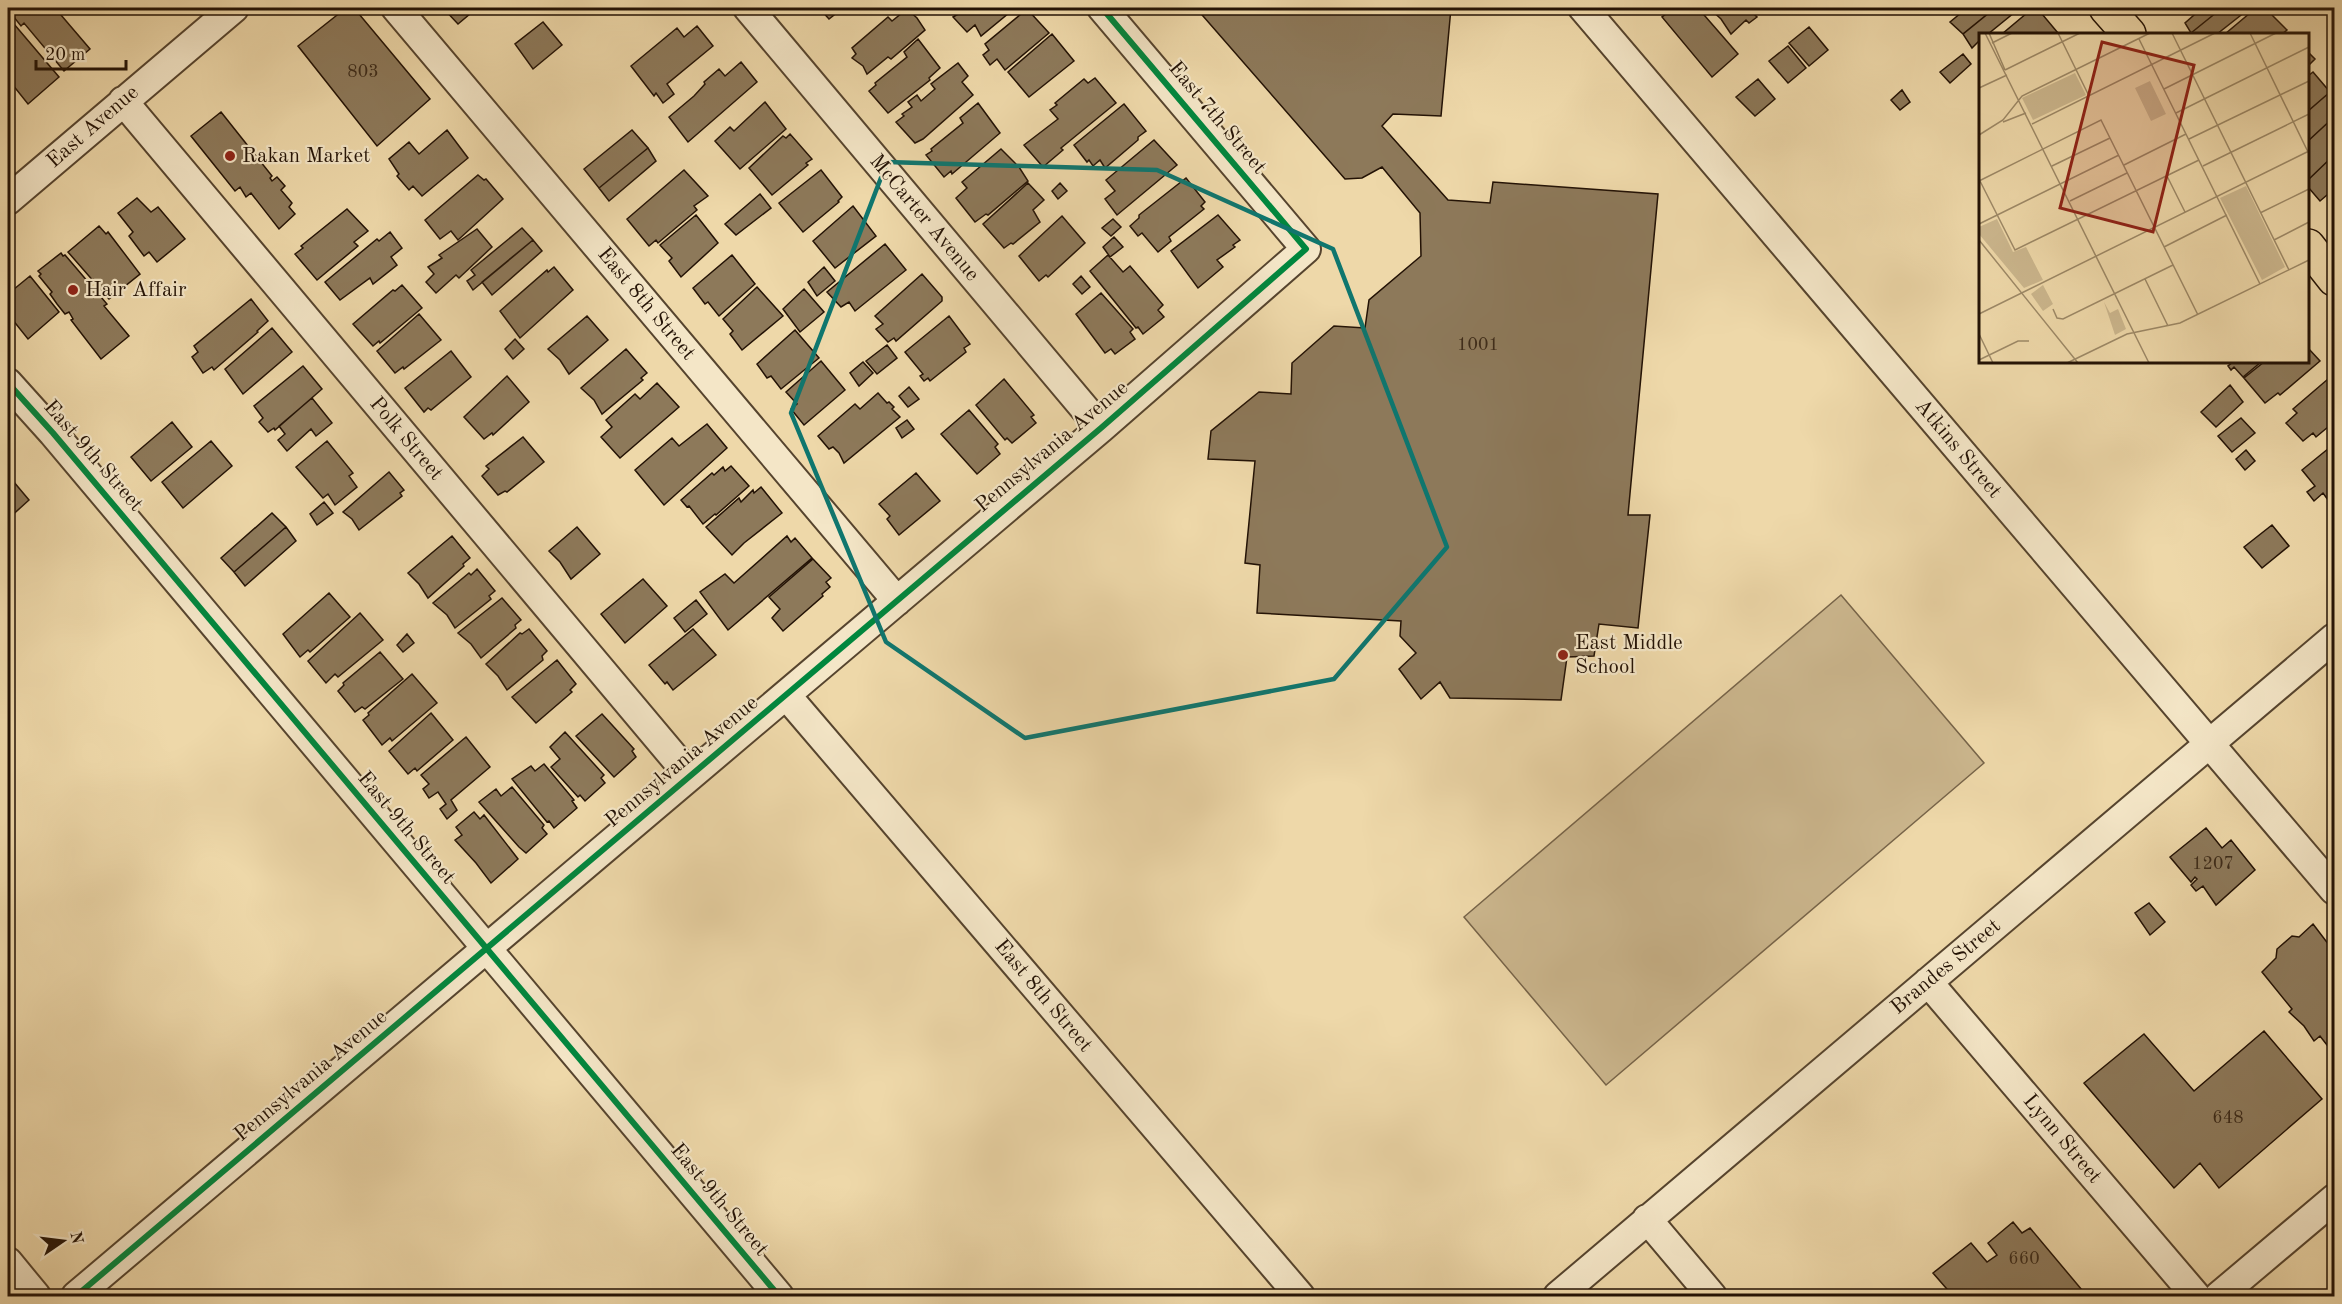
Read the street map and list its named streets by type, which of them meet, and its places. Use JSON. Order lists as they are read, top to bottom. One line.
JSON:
{"streets":{"street":["East 7th Street","East Avenue","McCarter Avenue","East 8th Street","Polk Street","Pennsylvania Avenue","Atkins Street","East 9th Street","Brandes Street","Lynn Street"]},"crossings":[["East 7th Street","Pennsylvania Avenue"],["East Avenue","Polk Street"],["McCarter Avenue","Pennsylvania Avenue"],["East 8th Street","Pennsylvania Avenue"],["Polk Street","Pennsylvania Avenue"],["Pennsylvania Avenue","East 9th Street"],["Atkins Street","Brandes Street"],["Brandes Street","Lynn Street"]],"places":["Rakan Market","Hair Affair","East Middle School"],"house_numbers":["803","1001","1207","648","660"],"scale_bar":"20 m","north":"right"}
